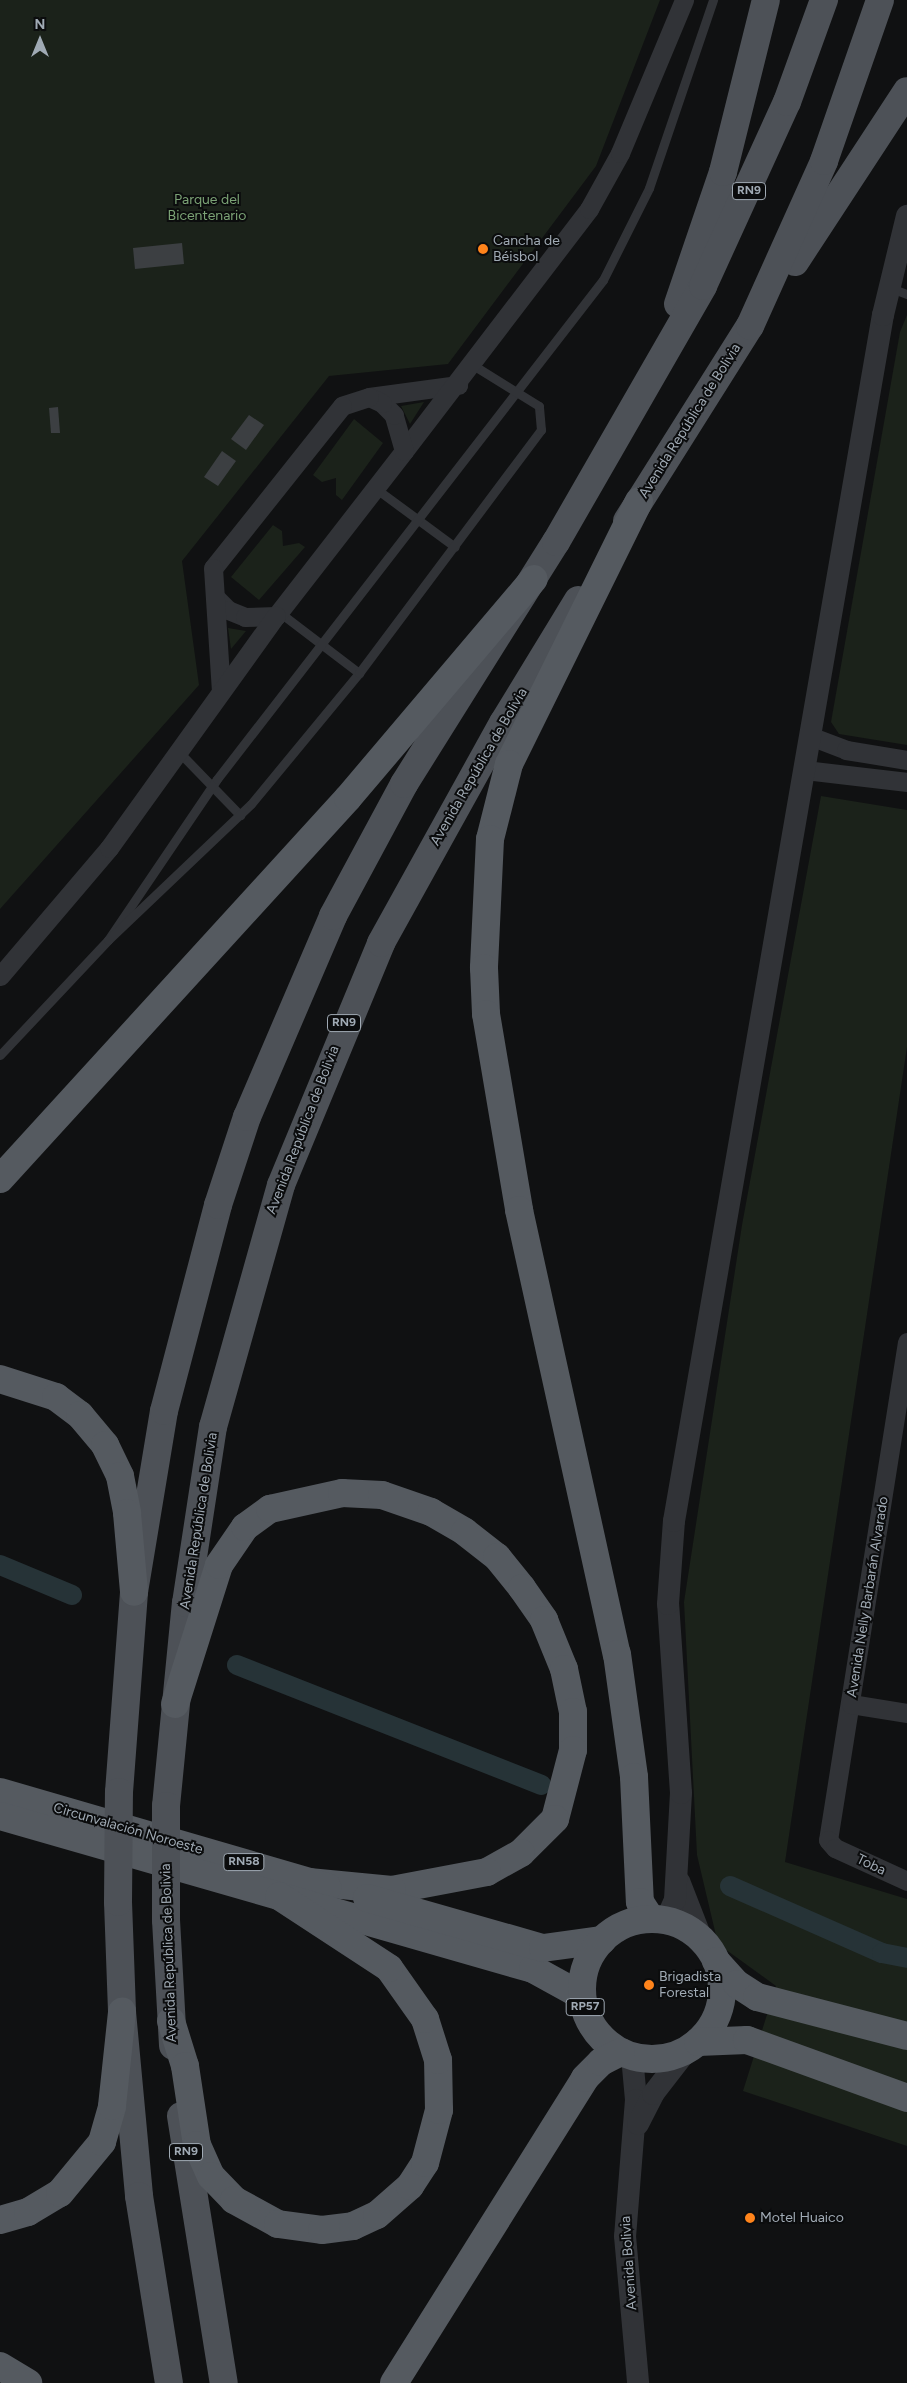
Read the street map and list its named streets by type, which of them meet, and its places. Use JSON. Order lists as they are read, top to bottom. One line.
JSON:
{"streets":{"highway":["Circunvalación Noroeste","RN58","RP57"],"main road":["RN9","Avenida República de Bolivia"],"street":["Avenida Nelly Barbarán Alvarado","Toba","Avenida Bolivia"]},"crossings":[["Avenida Nelly Barbarán Alvarado","Toba"],["Circunvalación Noroeste","RN58"],["RN58","RP57"],["RN58","Avenida Bolivia"],["RP57","Avenida Bolivia"]],"parks":["Parque del Bicentenario"],"places":["Cancha de Béisbol","Brigadista Forestal","Motel Huaico"],"north":"top"}
